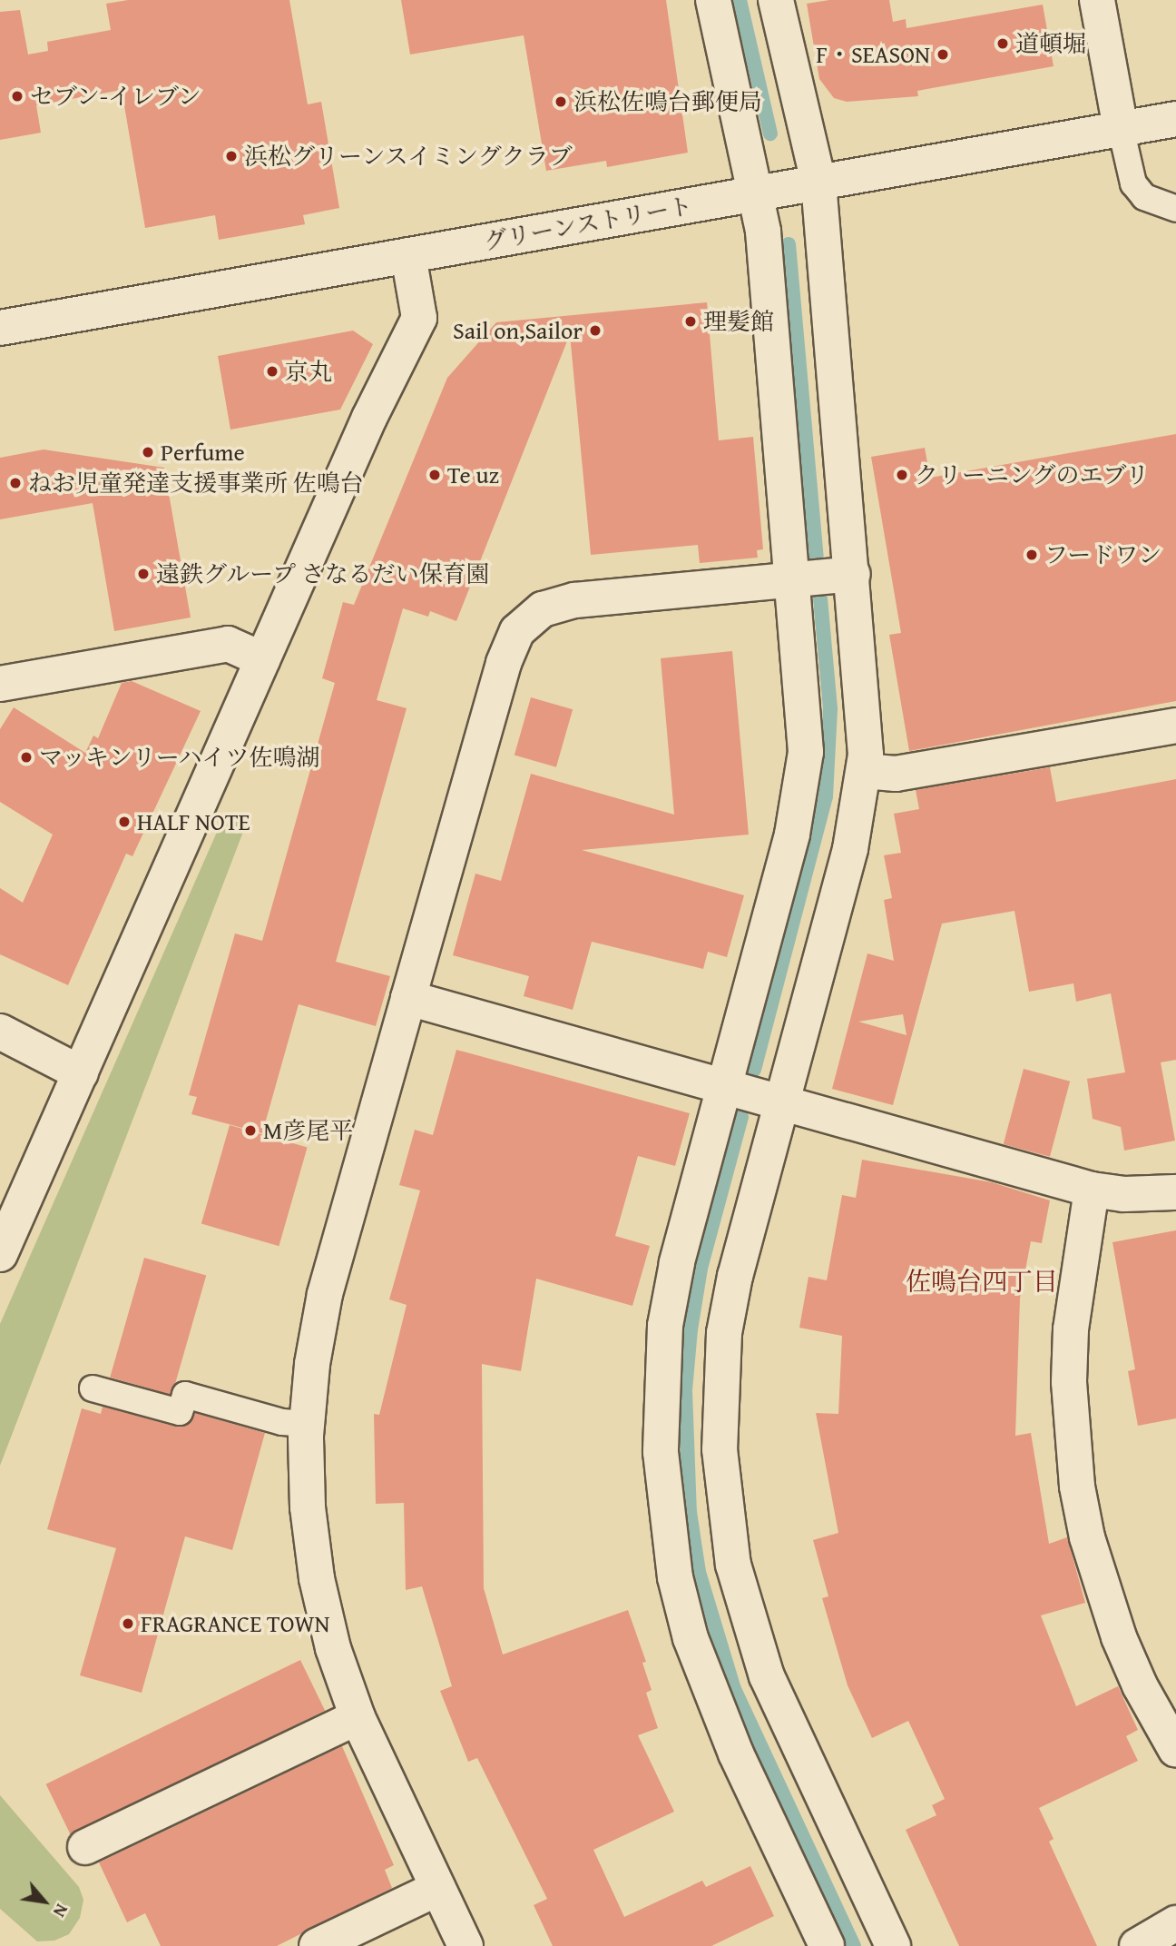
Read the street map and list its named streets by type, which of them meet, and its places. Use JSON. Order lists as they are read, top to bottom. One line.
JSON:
{"streets":{"street":["グリーンストリート"]},"districts":["佐鳴台四丁目"],"places":["道頓堀","F・SEASON","セブン-イレブン","浜松佐鳴台郵便局","浜松グリーンスイミングクラブ","理髪館","Sail on,Sailor","京丸","Perfume","Te uz","クリーニングのエブリ","ねお児童発達支援事業所 佐鳴台","フードワン","遠鉄グループ さなるだい保育園","マッキンリーハイツ佐鳴湖","HALF NOTE","M彦尾平","FRAGRANCE TOWN"],"north":"bottom right"}
